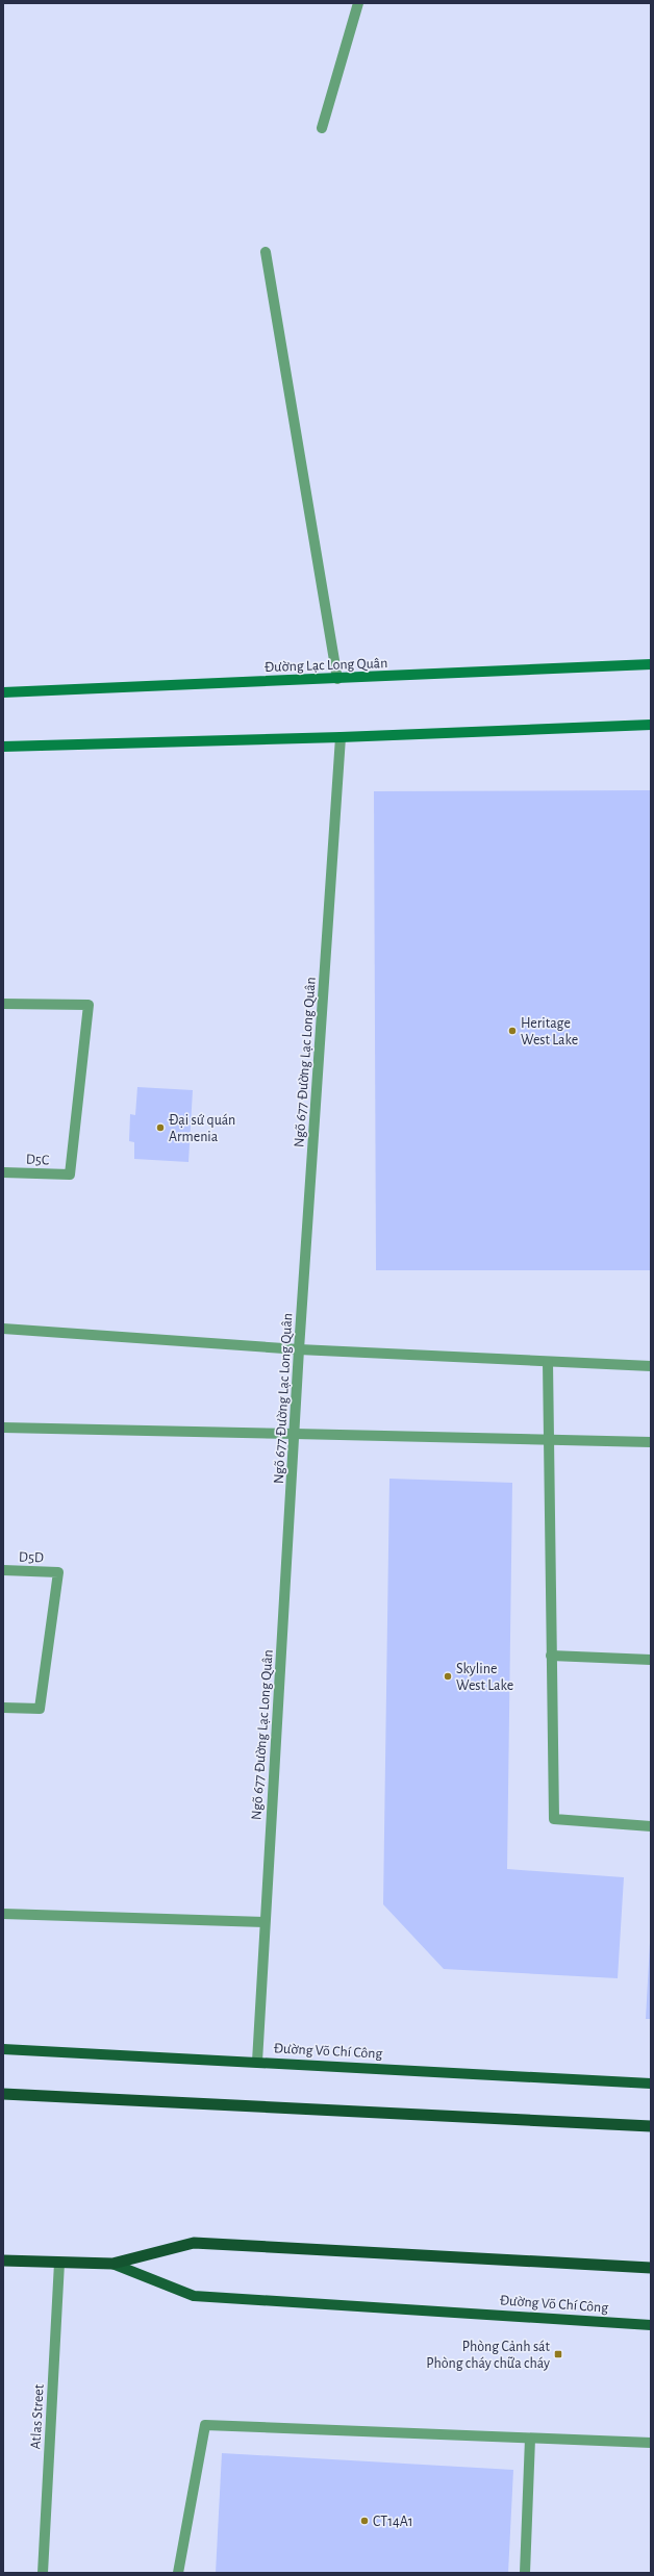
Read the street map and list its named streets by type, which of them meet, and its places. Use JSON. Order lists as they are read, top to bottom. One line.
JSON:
{"streets":{"highway":["Đường Võ Chí Công"],"main road":["Đường Lạc Long Quân"],"street":["Ngõ 677 Đường Lạc Long Quân","D5C","D5D","Atlas Street"]},"crossings":[["Ngõ 677 Đường Lạc Long Quân","Đường Võ Chí Công"],["Đường Võ Chí Công","Atlas Street"]],"places":{"other":["Heritage West Lake","Đại sứ quán Armenia","Skyline West Lake","CT14A1"],"transit":["Phòng Cảnh sát Phòng cháy chữa cháy"]}}
